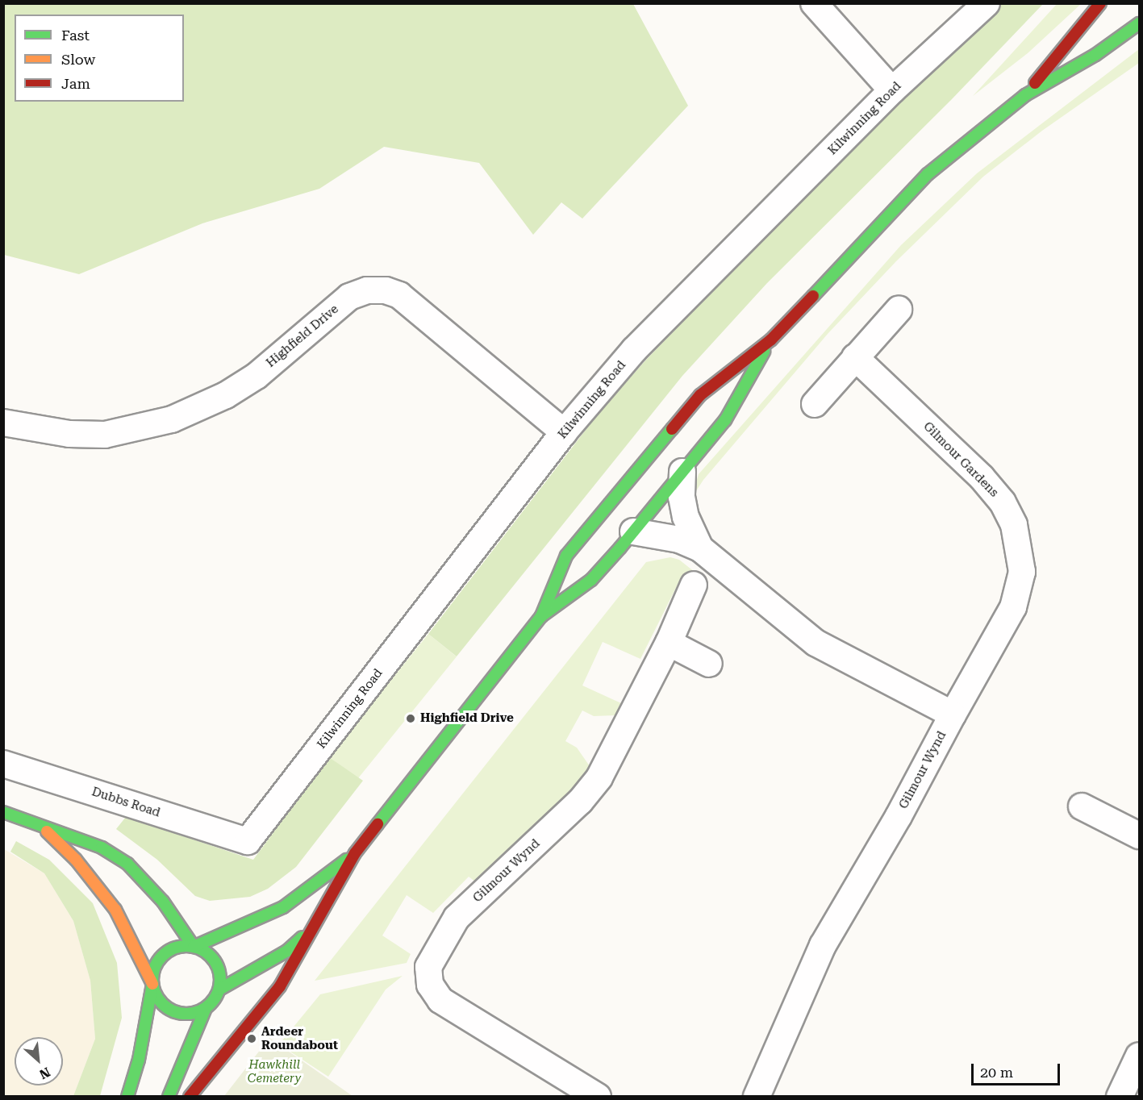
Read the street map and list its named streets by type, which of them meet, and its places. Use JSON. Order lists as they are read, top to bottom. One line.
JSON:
{"streets":{"street":["Kilwinning Road","Highfield Drive","Gilmour Gardens","Gilmour Wynd","Dubbs Road"]},"crossings":[["Kilwinning Road","Highfield Drive"],["Kilwinning Road","Dubbs Road"],["Gilmour Gardens","Gilmour Wynd"]],"parks":["Hawkhill Cemetery"],"places":["Highfield Drive","Ardeer Roundabout"],"legend":["Fast","Slow","Jam"],"scale_bar":"20 m","north":"bottom right"}
